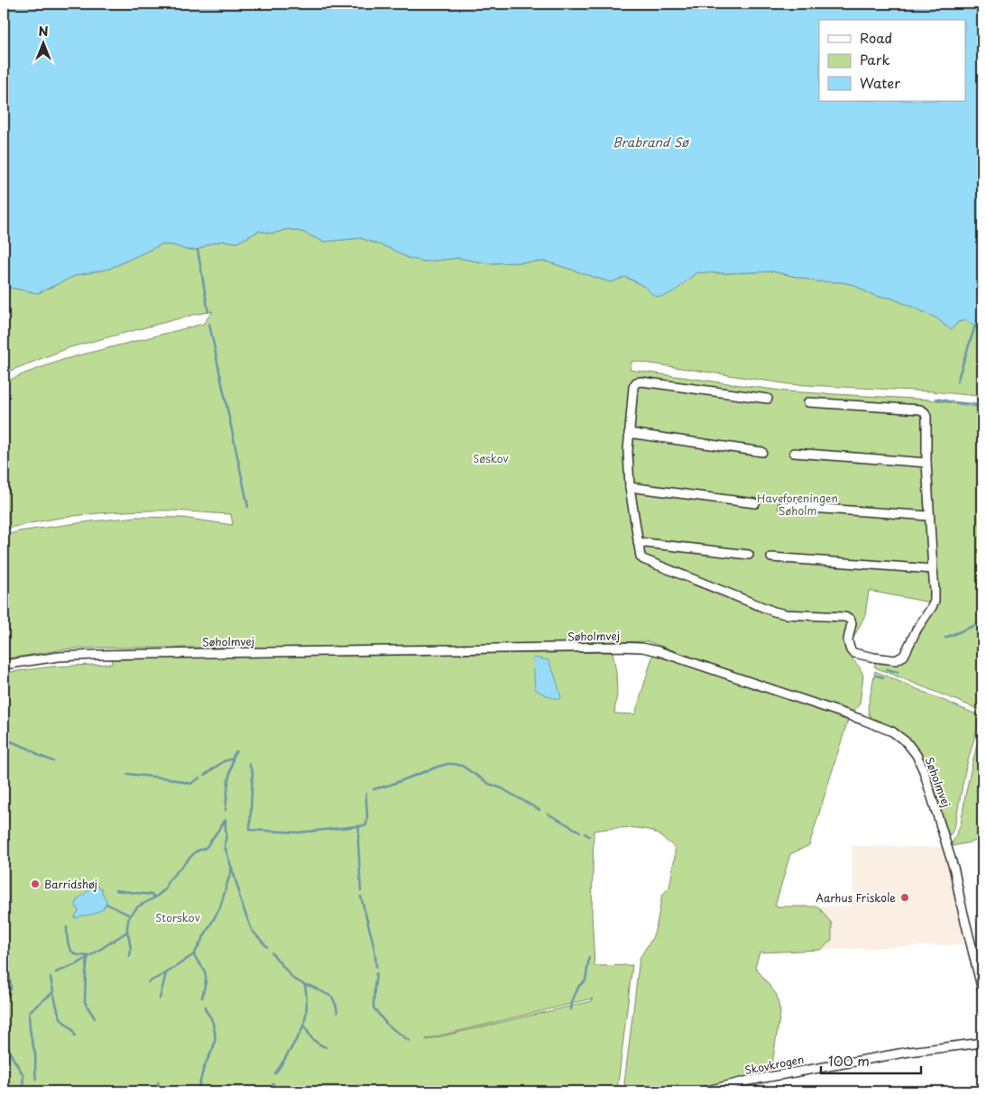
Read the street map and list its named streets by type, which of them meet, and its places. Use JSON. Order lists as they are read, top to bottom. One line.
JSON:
{"streets":{"street":["Søholmvej","Skovkrogen"]},"water":["Brabrand Sø"],"parks":["Søskov","Haveforeningen Søholm","Storskov"],"places":["Barridshøj","Aarhus Friskole"],"legend":["Road","Park","Water"],"scale_bar":"100 m","north":"top"}
